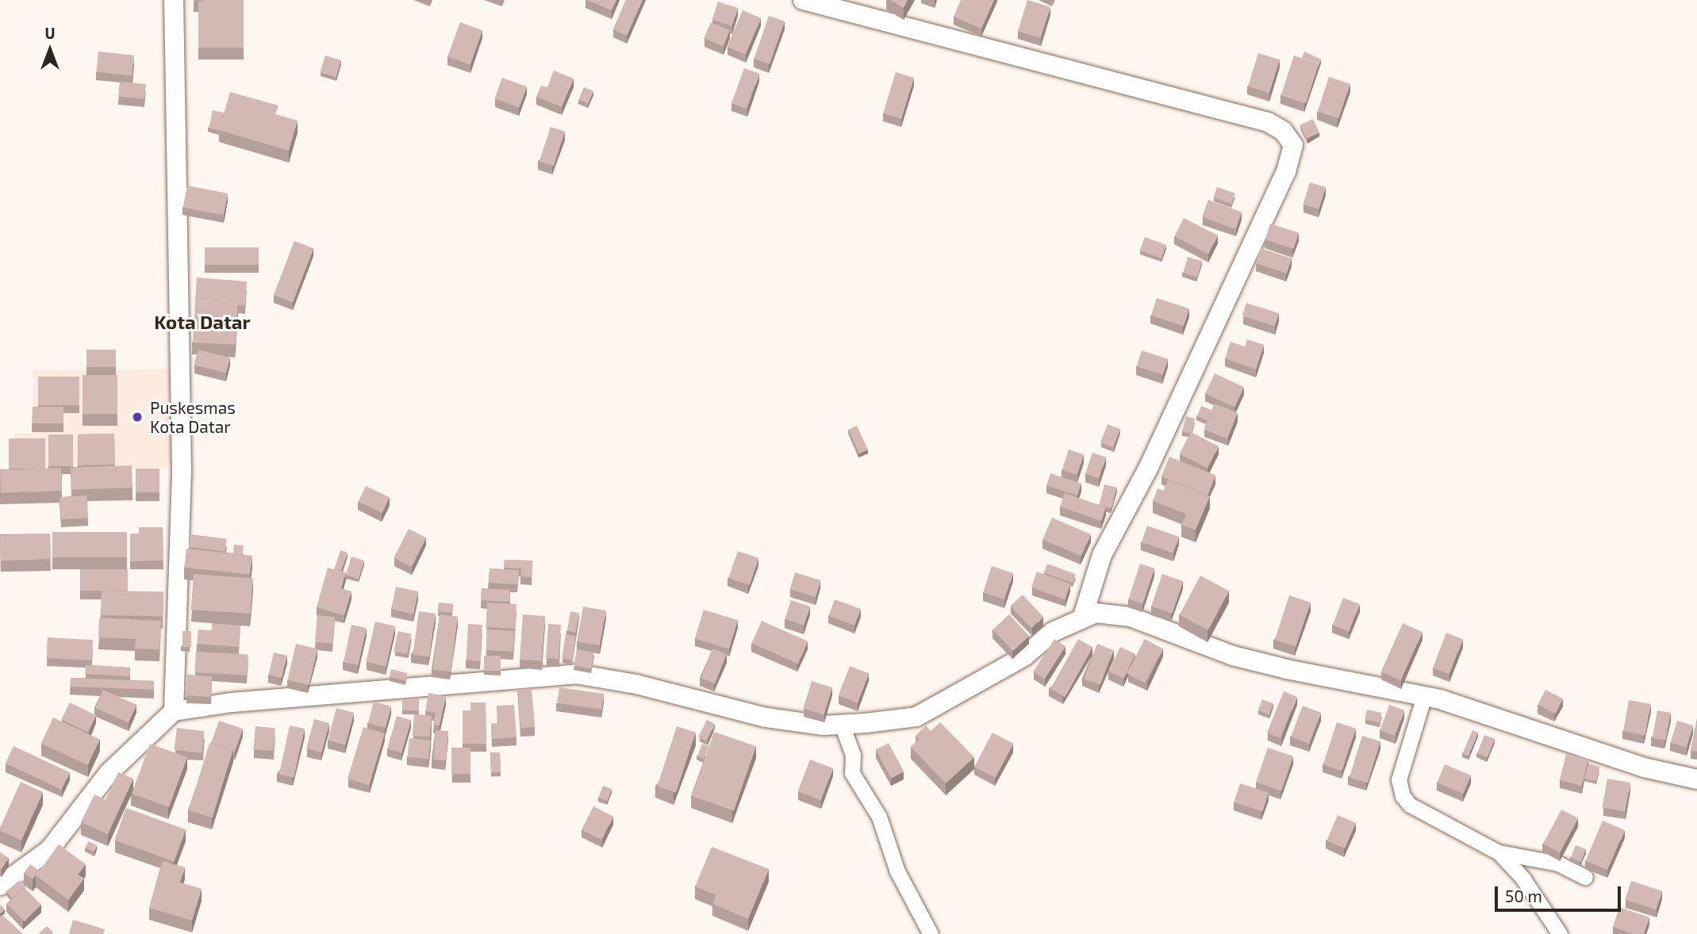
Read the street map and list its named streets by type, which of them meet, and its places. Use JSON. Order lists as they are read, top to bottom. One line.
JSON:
{"districts":["Kota Datar"],"places":["Puskesmas Kota Datar"],"scale_bar":"50 m","north":"top"}
